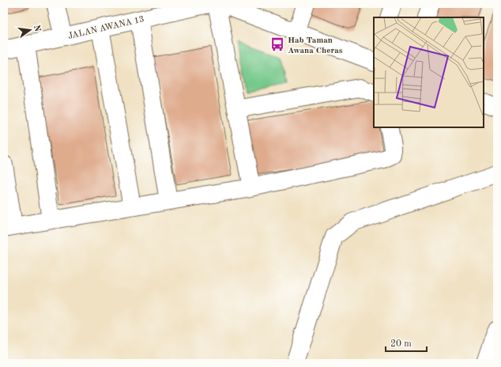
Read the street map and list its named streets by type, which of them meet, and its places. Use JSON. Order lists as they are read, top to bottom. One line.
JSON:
{"streets":{"street":["JALAN AWANA 13"]},"places":{"bus stop":["Hab Taman Awana Cheras"]},"scale_bar":"20 m","north":"right"}
